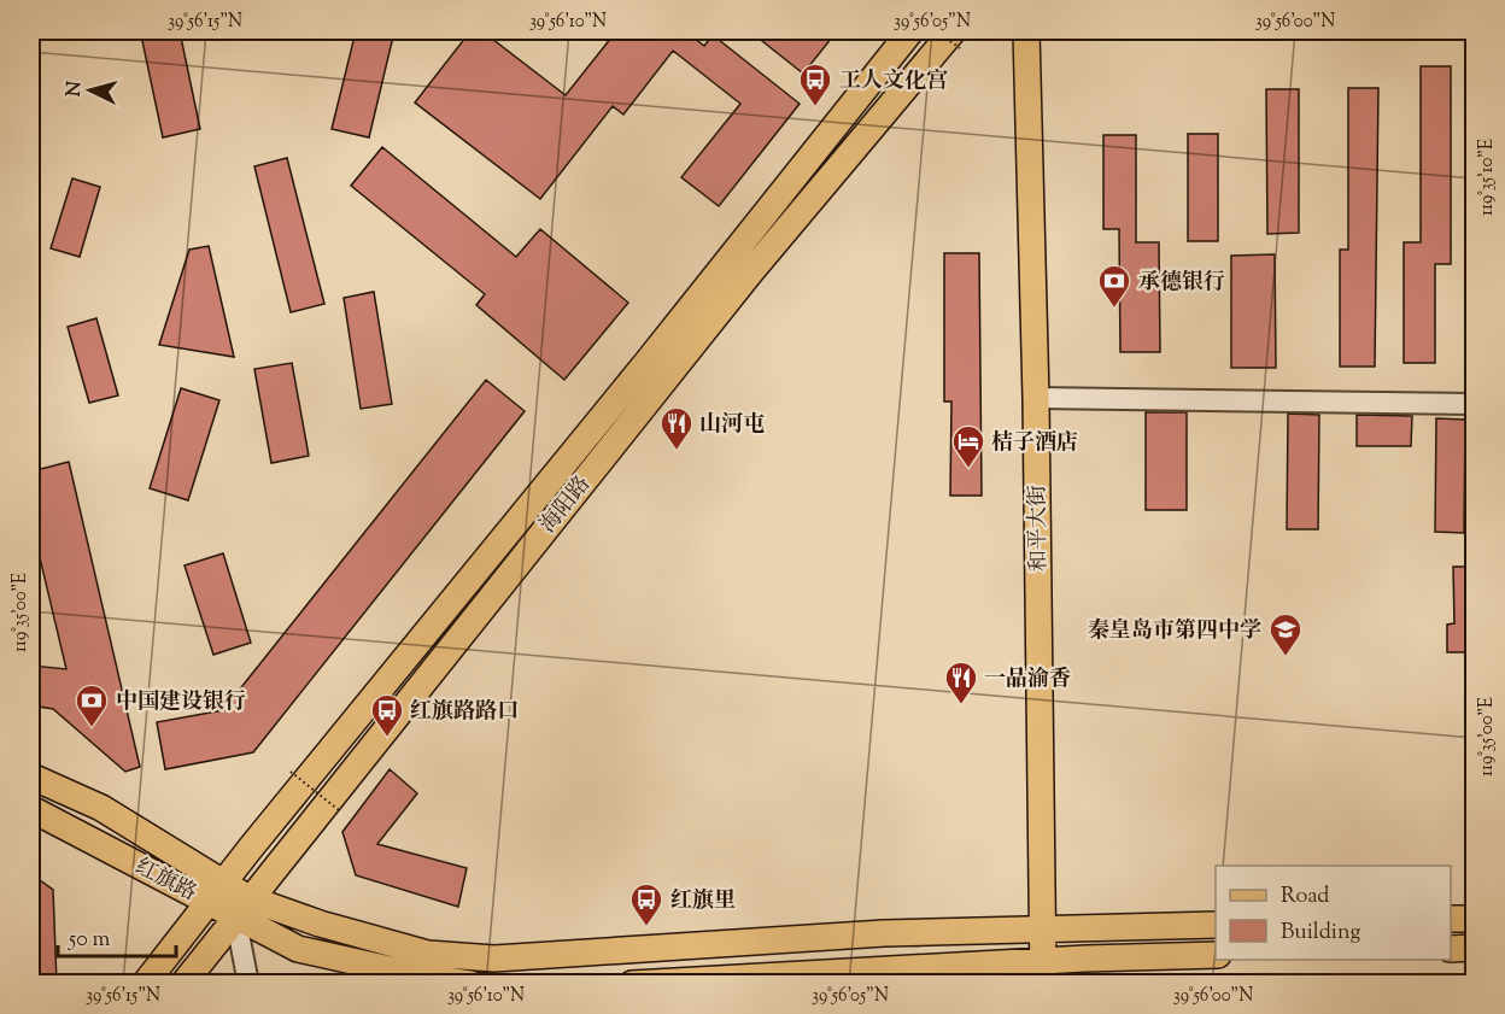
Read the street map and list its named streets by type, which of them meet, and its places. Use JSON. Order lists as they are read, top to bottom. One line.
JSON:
{"streets":{"main road":["海阳路","和平大街","红旗路"]},"crossings":[["海阳路","红旗路"]],"places":{"bus stop":["工人文化宫","红旗路路口","红旗里"],"bank":["承德银行","中国建设银行"],"restaurant":["山河屯","一品渝香"],"hotel":["桔子酒店"],"school or university":["秦皇岛市第四中学"]},"legend":["Road","Building"],"scale_bar":"50 m","north":"left","coordinates":["39°56'15\"N","39°56'10\"N","39°56'05\"N","39°56'00\"N","119°35'10\"E","119°35'00\"E"]}
